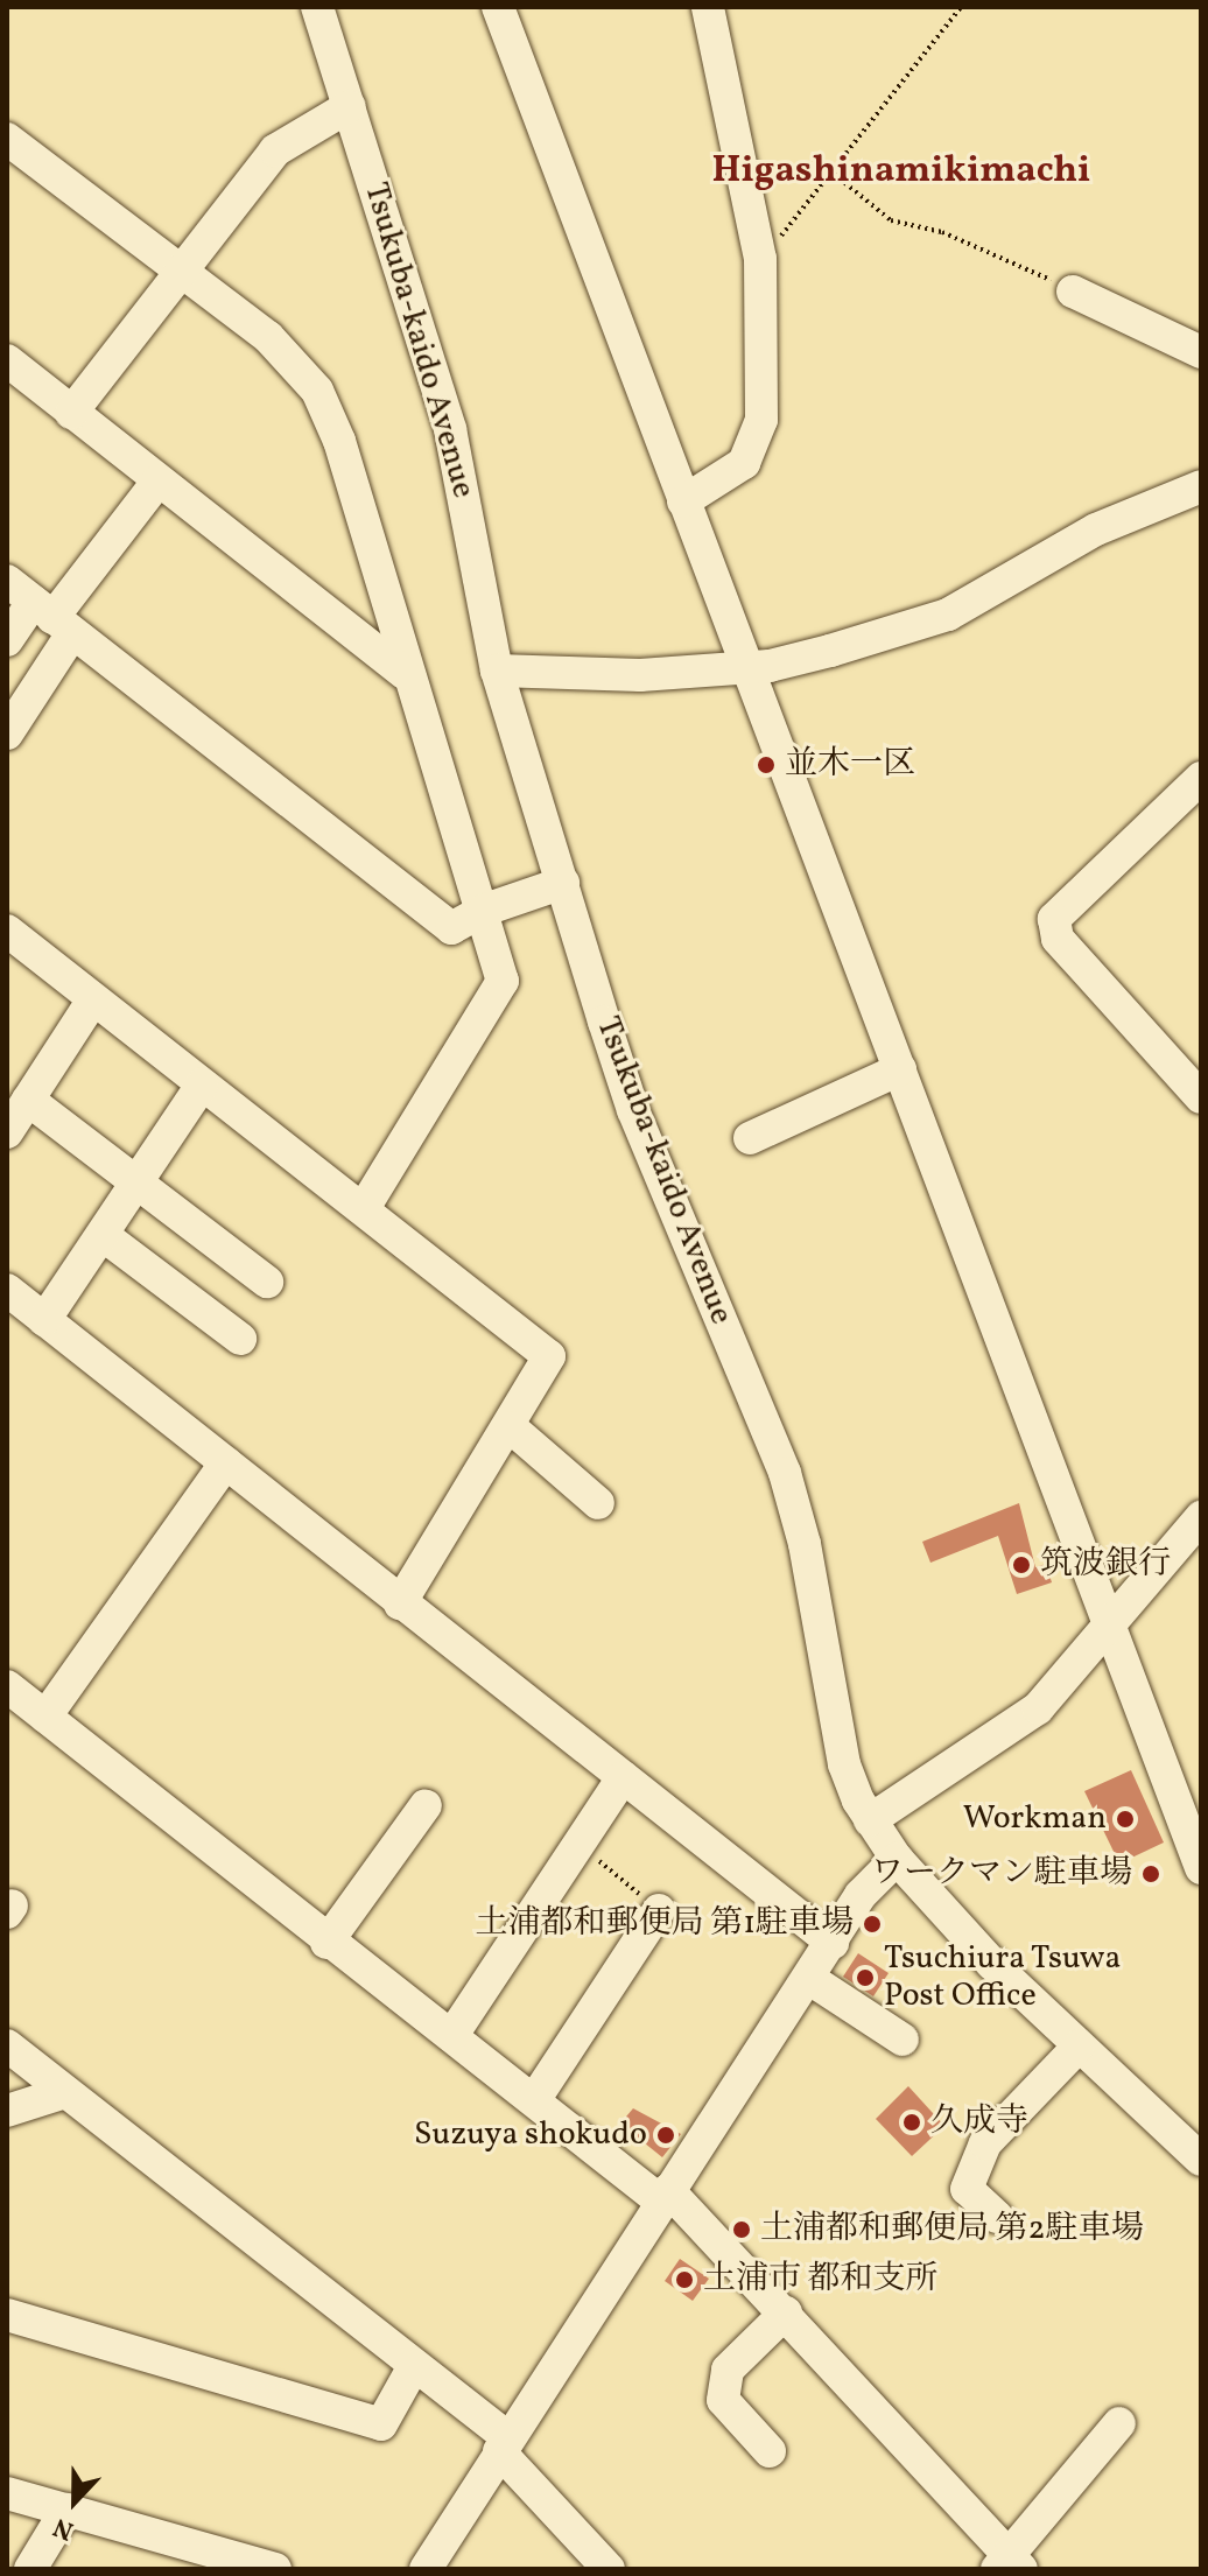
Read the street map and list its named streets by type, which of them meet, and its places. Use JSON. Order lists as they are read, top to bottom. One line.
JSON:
{"streets":{"street":["Tsukuba-kaido Avenue"]},"districts":["Higashinamikimachi"],"places":["並木一区","筑波銀行","Workman","ワークマン駐車場","土浦都和郵便局 第1駐車場","Tsuchiura Tsuwa Post Office","久成寺","Suzuya shokudo","土浦都和郵便局 第2駐車場","土浦市 都和支所"],"north":"bottom"}
